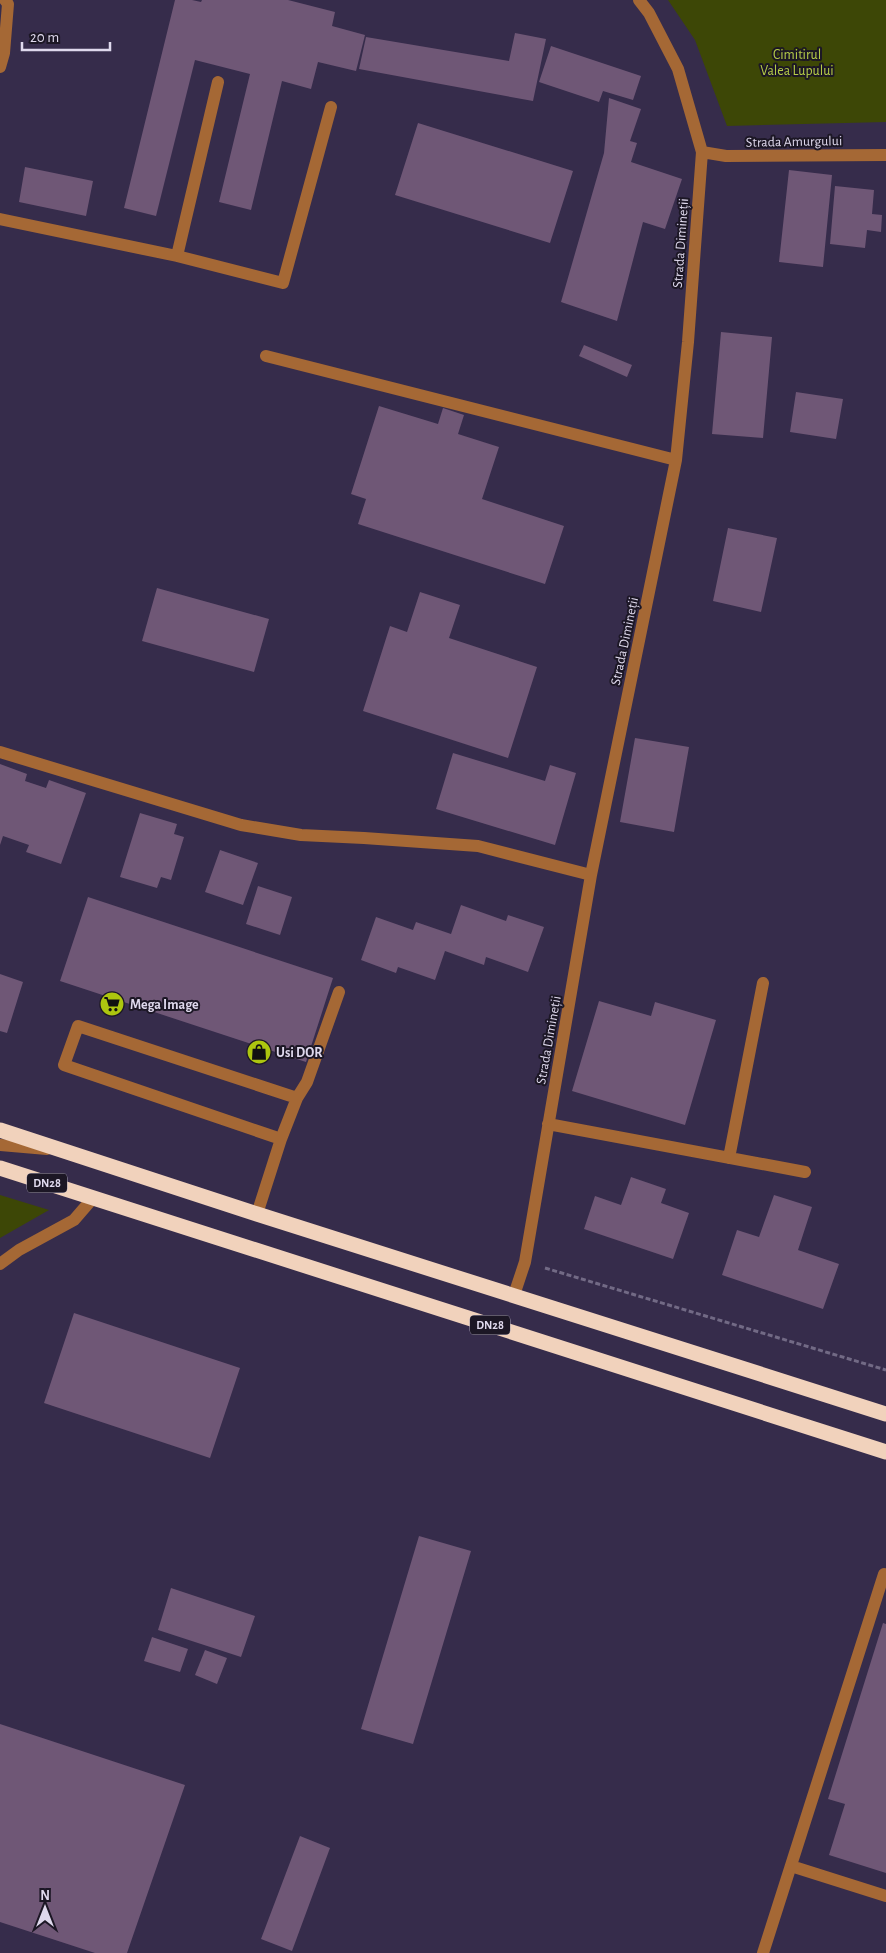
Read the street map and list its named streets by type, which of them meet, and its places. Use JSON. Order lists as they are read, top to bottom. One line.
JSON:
{"streets":{"highway":["DN28"],"street":["Strada Amurgului","Strada Dimineții"]},"crossings":[["Strada Amurgului","Strada Dimineții"],["Strada Dimineții","DN28"]],"parks":["Cimitirul Valea Lupului"],"places":{"supermarket":["Mega Image"],"shop":["Usi DOR"]},"scale_bar":"20 m","north":"top"}
